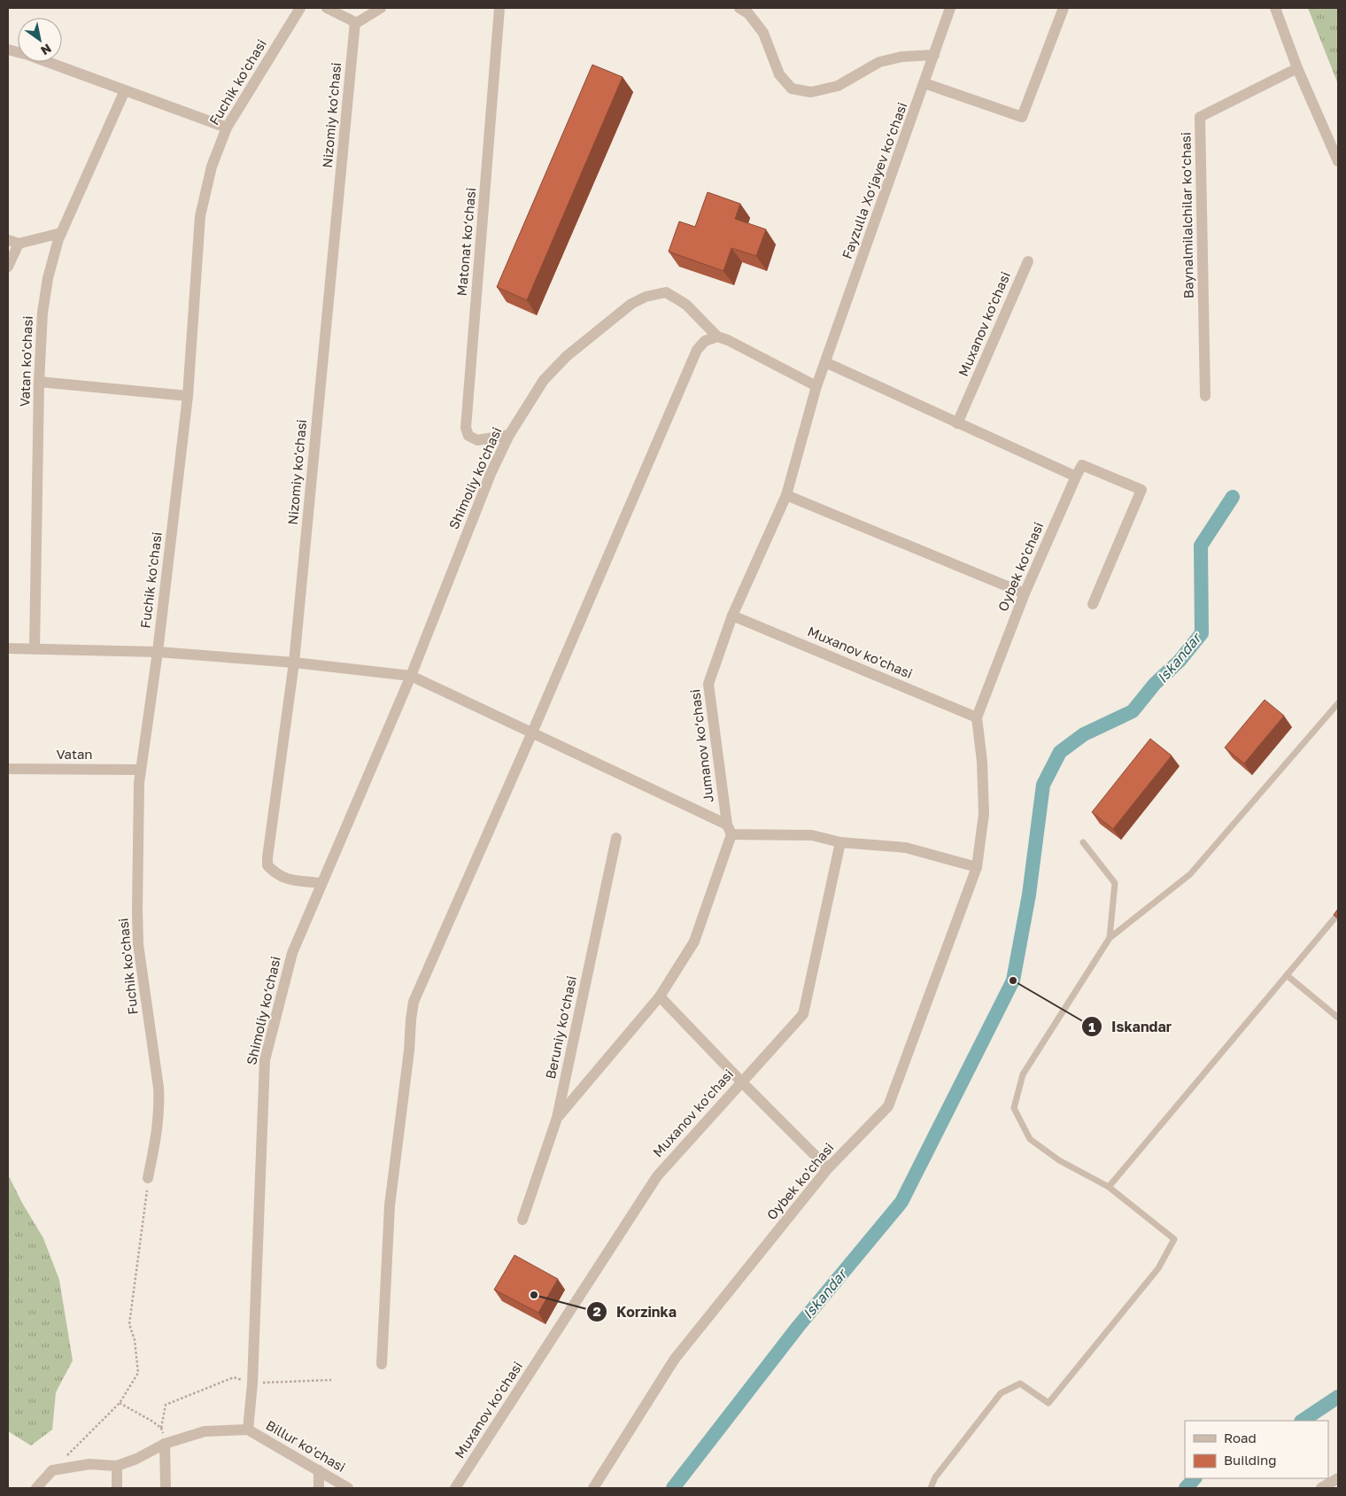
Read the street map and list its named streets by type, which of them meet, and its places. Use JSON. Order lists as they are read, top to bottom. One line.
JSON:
{"streets":{"street":["Fuchik ko'chasi","Nizomiy ko'chasi","Fayzulla Xo‘jayev ko‘chasi","Baynalmilalchilar ko‘chasi","Matonat ko‘chasi","Muxanov ko'chasi","Vatan ko'chasi","Shimoliy ko'chasi","Oybek ko'chasi","Jumanov ko‘chasi","Vatan","Shimoliy ko‘chasi","Beruniy ko‘chasi","Billur ko'chasi"]},"crossings":[["Fuchik ko'chasi","Jumanov ko‘chasi"],["Fuchik ko'chasi","Vatan"],["Nizomiy ko'chasi","Jumanov ko‘chasi"],["Nizomiy ko'chasi","Shimoliy ko‘chasi"],["Fayzulla Xo‘jayev ko‘chasi","Jumanov ko‘chasi"],["Matonat ko‘chasi","Shimoliy ko'chasi"],["Muxanov ko'chasi","Oybek ko'chasi"],["Muxanov ko'chasi","Jumanov ko‘chasi"],["Vatan ko'chasi","Jumanov ko‘chasi"],["Shimoliy ko'chasi","Jumanov ko‘chasi"],["Shimoliy ko'chasi","Shimoliy ko‘chasi"],["Jumanov ko‘chasi","Shimoliy ko‘chasi"],["Jumanov ko‘chasi","Beruniy ko‘chasi"],["Shimoliy ko‘chasi","Billur ko'chasi"]],"water":["Iskandar"],"places":["Iskandar","Korzinka"],"legend":["Road","Building"],"north":"bottom right"}
